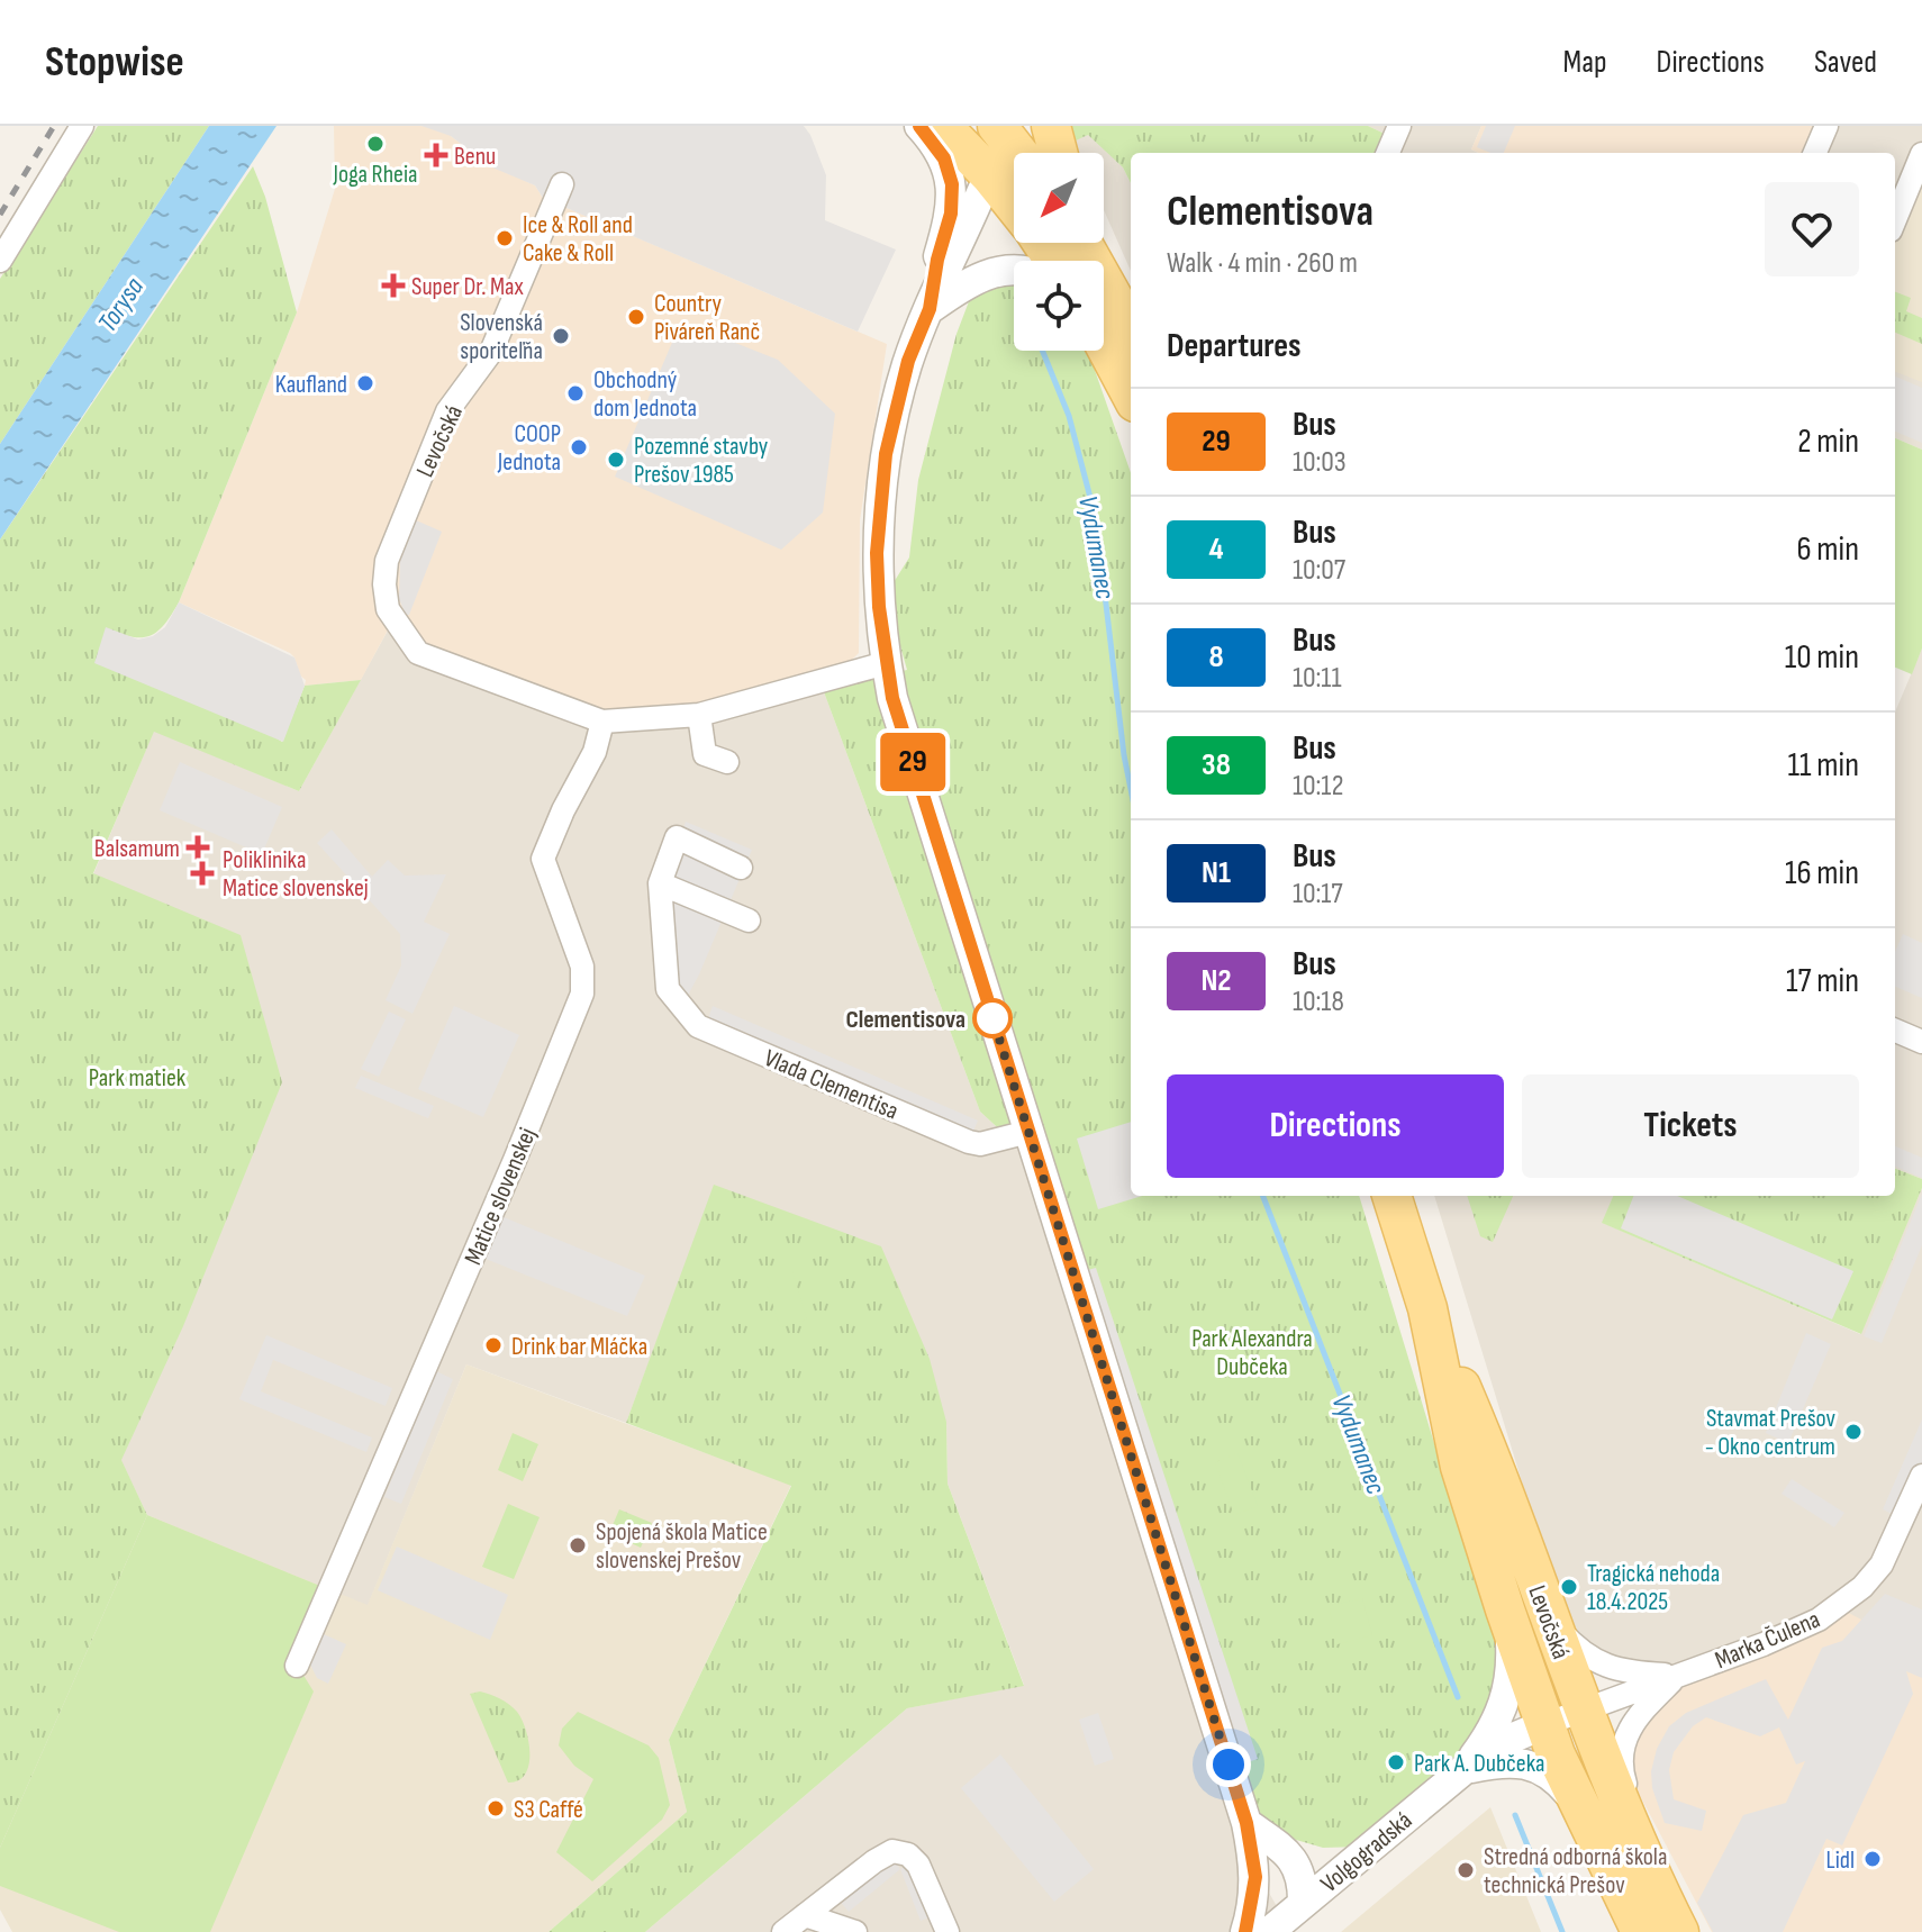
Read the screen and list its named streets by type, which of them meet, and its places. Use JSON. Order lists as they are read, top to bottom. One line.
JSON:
{"streets":{"main road":["Levočská"],"street":["Vlada Clementisa","Matice slovenskej","Marka Čulena","Volgogradská"]},"crossings":[["Levočská","Matice slovenskej"],["Levočská","Marka Čulena"],["Levočská","Volgogradská"],["Marka Čulena","Volgogradská"]],"water":["Torysa","Vydumanec"],"parks":["Park matiek","Park Alexandra Dubčeka"],"places":{"other":["Joga Rheia","Ice & Roll and Cake & Roll","Country Piváreň Ranč","Slovenská sporiteľňa","Kaufland","Obchodný dom Jednota","COOP Jednota","Pozemné stavby Prešov 1985","Clementisova","Drink bar Mláčka","Stavmat Prešov - Okno centrum","Spojená škola Matice slovenskej Prešov","Tragická nehoda 18.4.2025","Park A. Dubčeka","S3 Caffé","Lidl","Stredná odborná škola technická Prešov"],"health":["Benu","Super Dr. Max","Balsamum","Poliklinika Matice slovenskej"]},"lines":["bus line 29"],"north":"bottom left","page":{"header":"Stopwise","nav":["Map","Directions","Saved"],"on_map":"29","heading":[["Clementisova","Walk · 4 min · 260 m"],"Departures"],"list":[{"mark":"29","name":"Bus","note":"10:03","value":"2 min"},{"mark":"4","name":"Bus","note":"10:07","value":"6 min"},{"mark":"8","name":"Bus","note":"10:11","value":"10 min"},{"mark":"38","name":"Bus","note":"10:12","value":"11 min"},{"mark":"N1","name":"Bus","note":"10:17","value":"16 min"},{"mark":"N2","name":"Bus","note":"10:18","value":"17 min"}],"buttons":["Directions","Tickets"]}}
